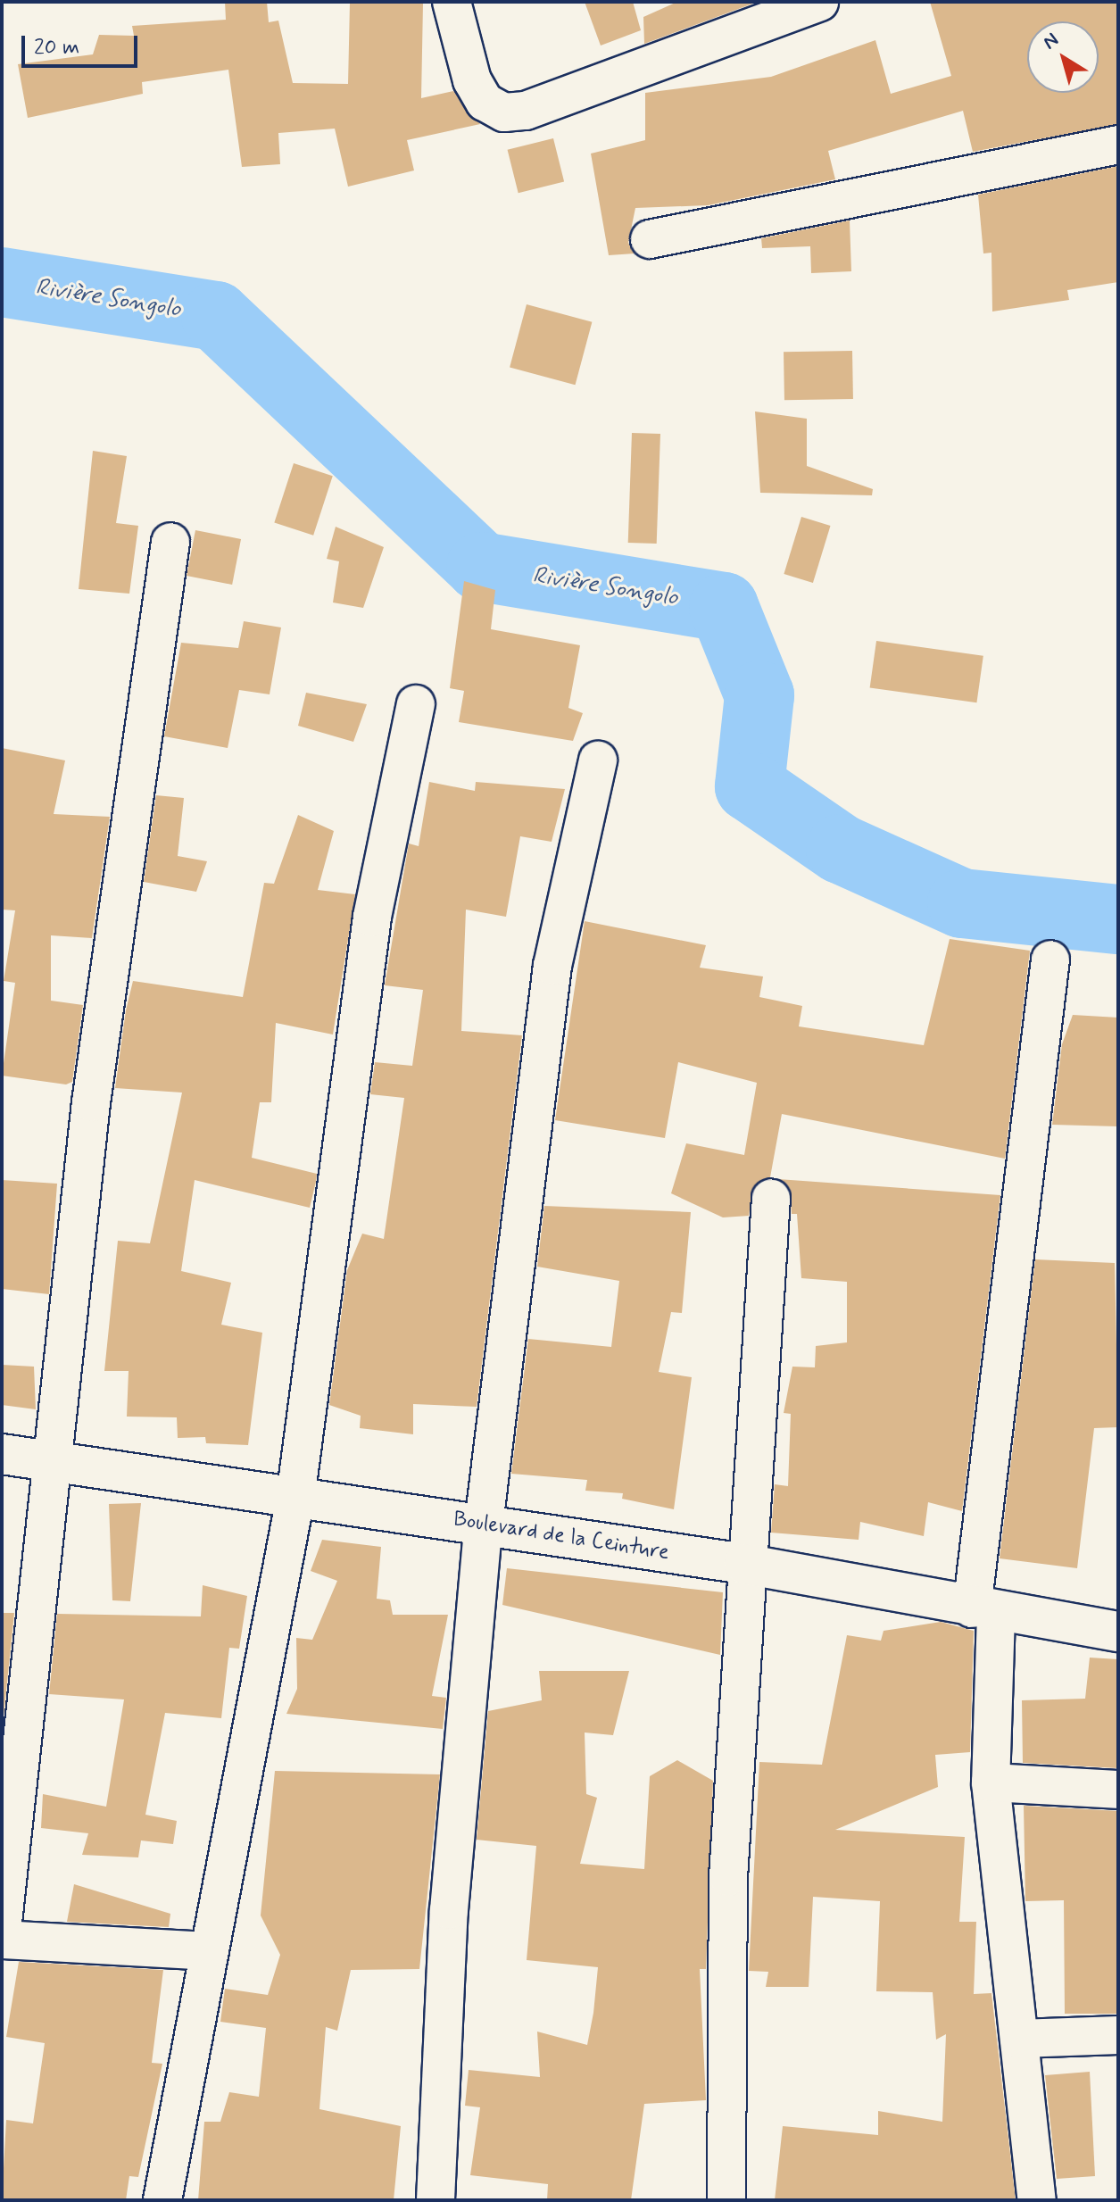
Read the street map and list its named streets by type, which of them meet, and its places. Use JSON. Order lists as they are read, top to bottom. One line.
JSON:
{"streets":{"street":["Boulevard de la Ceinture"]},"water":["Rivière Songolo"],"scale_bar":"20 m","north":"top left"}
